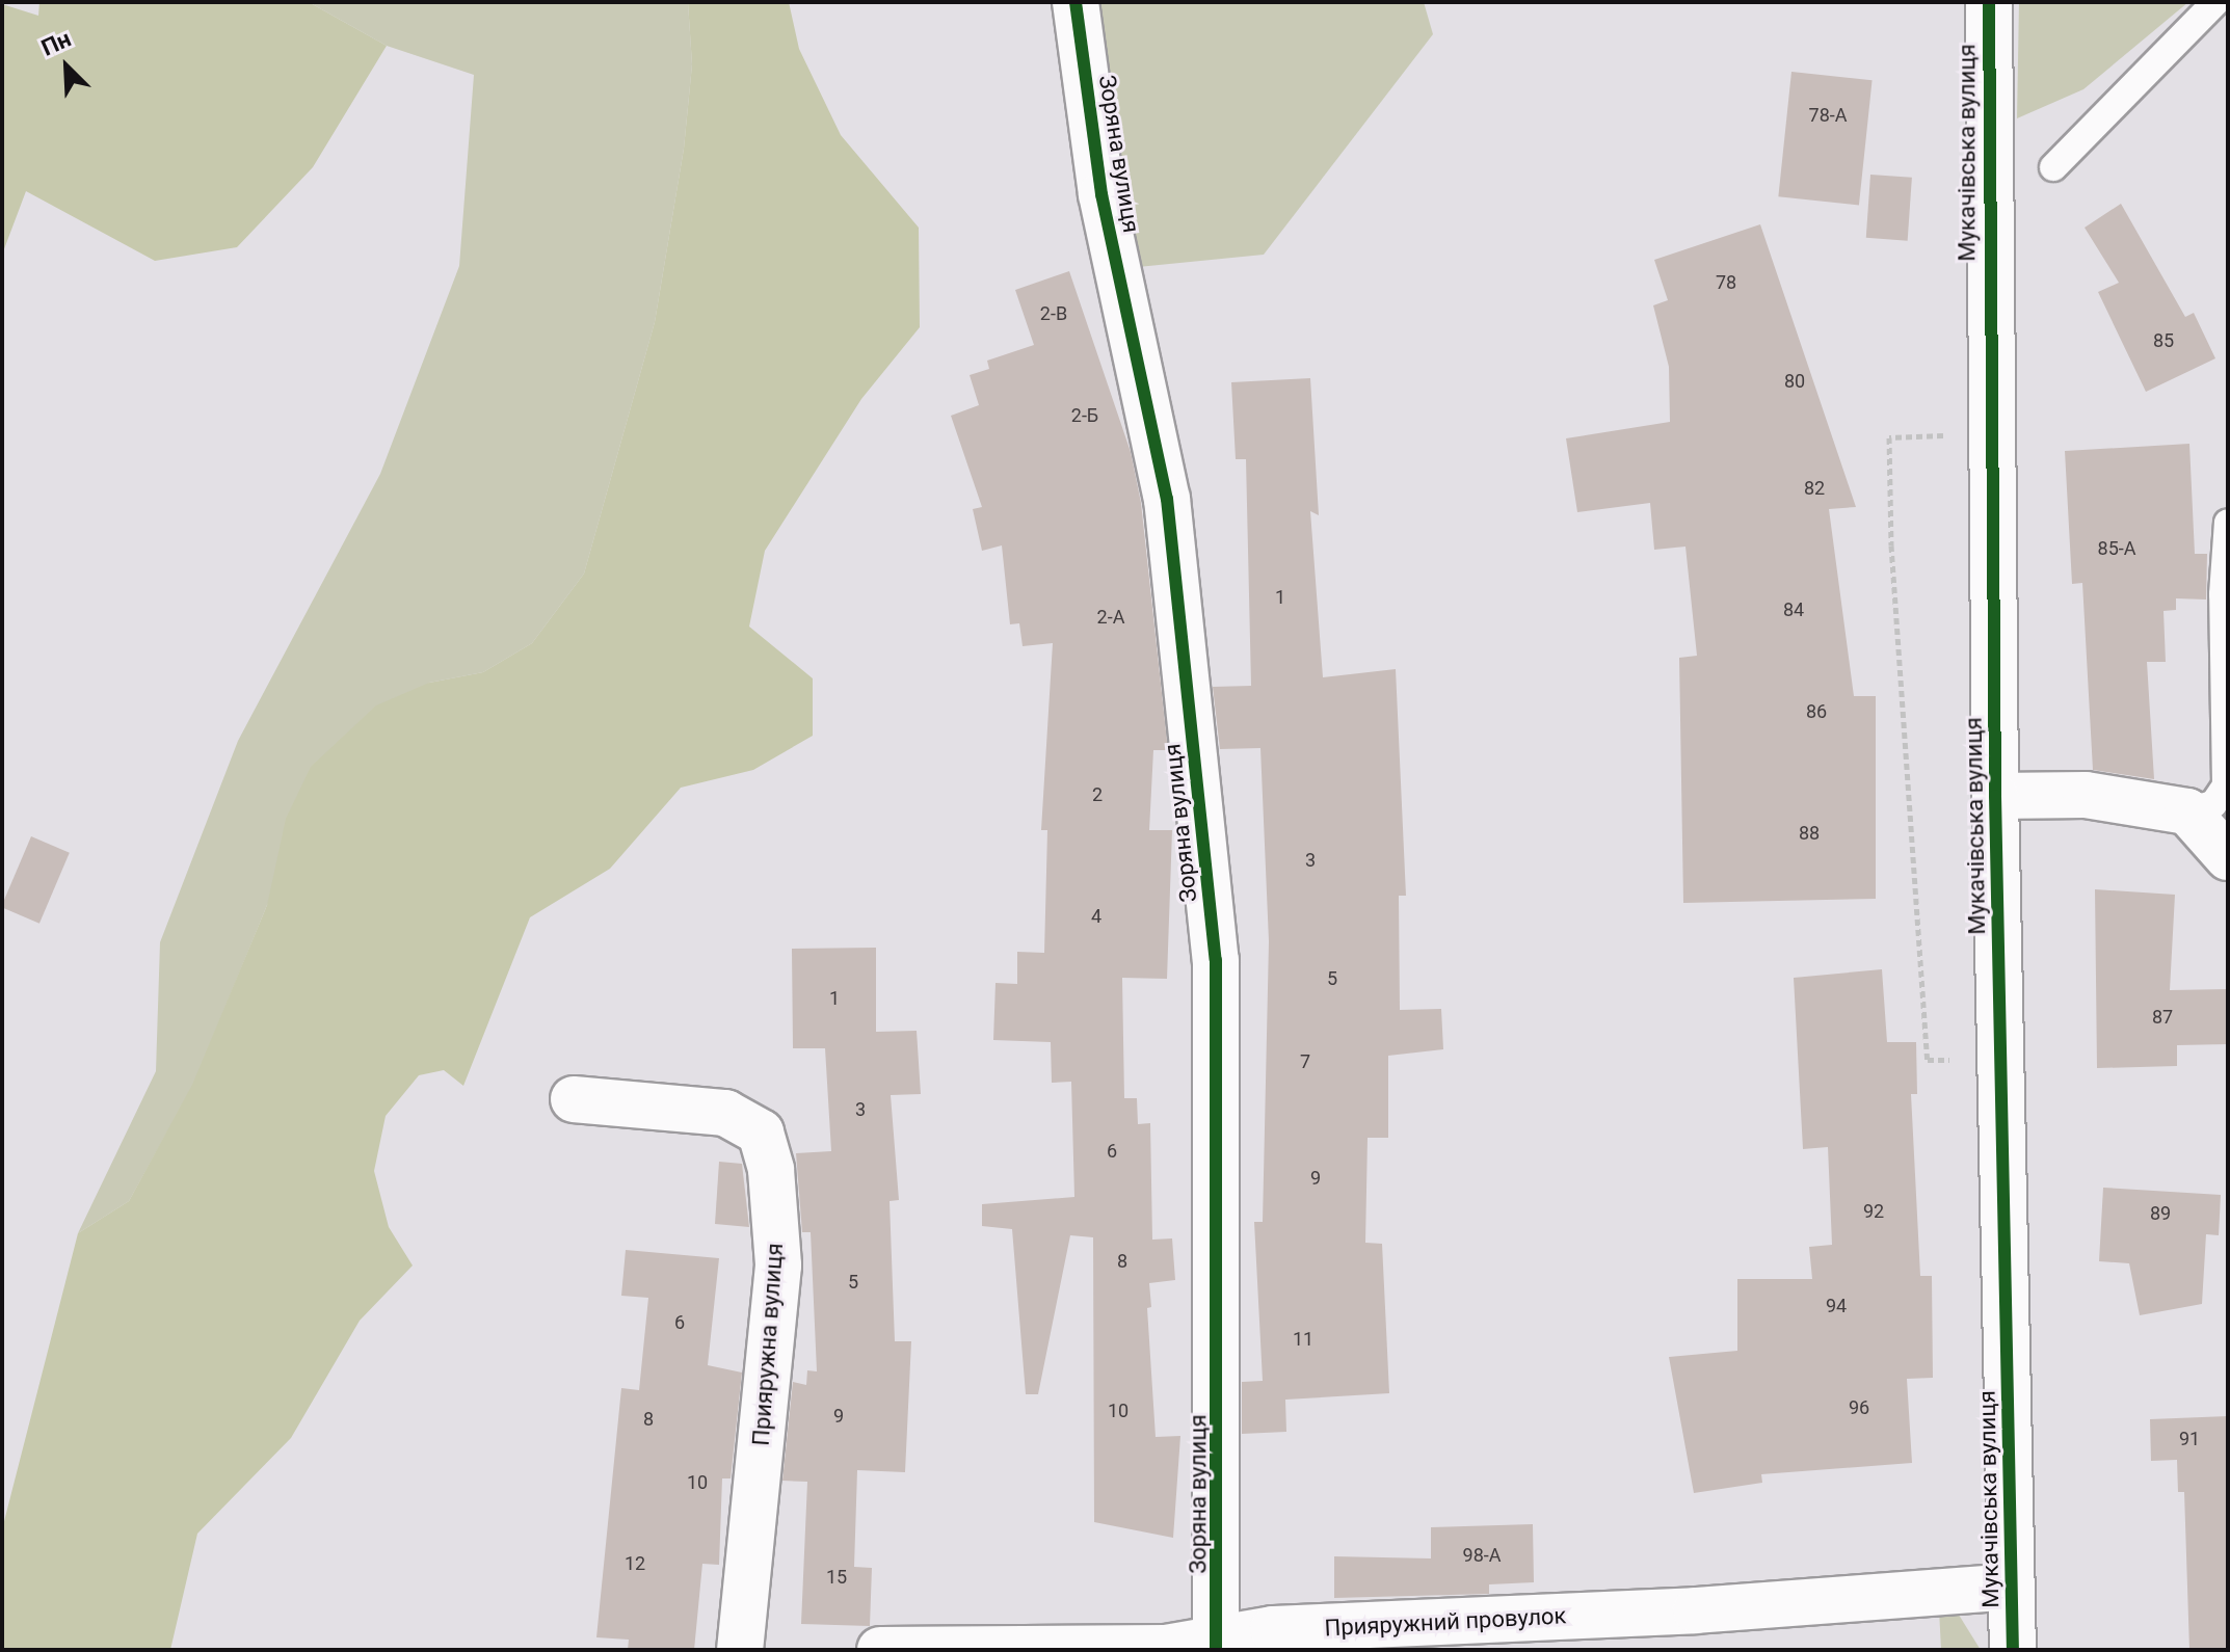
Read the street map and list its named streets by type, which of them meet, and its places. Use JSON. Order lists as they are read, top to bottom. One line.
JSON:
{"streets":{"street":["Мукачівська вулиця","Зоряна вулиця","Прияружна вулиця","Прияружний провулок"]},"crossings":[["Мукачівська вулиця","Прияружний провулок"],["Зоряна вулиця","Прияружний провулок"]],"house_numbers":["78-А","78","2-В","85","80","2-Б","82","85-А","1","84","2-А","86","2","88","3","4","5","1","87","7","3","6","9","92","89","8","5","94","6","11","96","10","9","8","91","10","98-А","12","15"],"north":"top left"}
